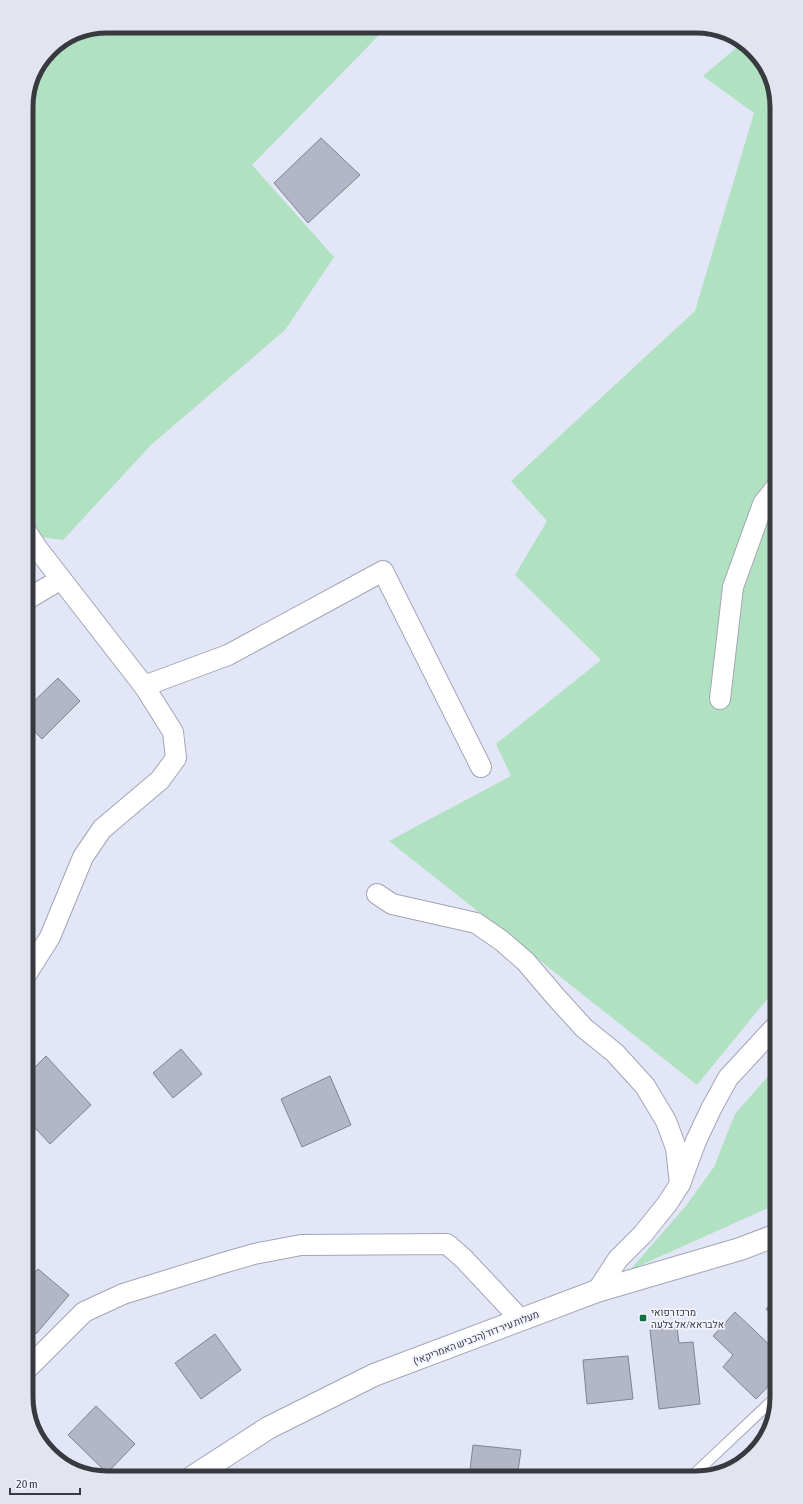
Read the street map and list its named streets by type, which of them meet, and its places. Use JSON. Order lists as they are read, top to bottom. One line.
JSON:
{"streets":{"main road":["מעלות עיר דוד (הכביש האמריקאי)"]},"places":{"transit":["מרכז רפואי אלבראא/אל צלעה"]},"scale_bar":"20 m"}
